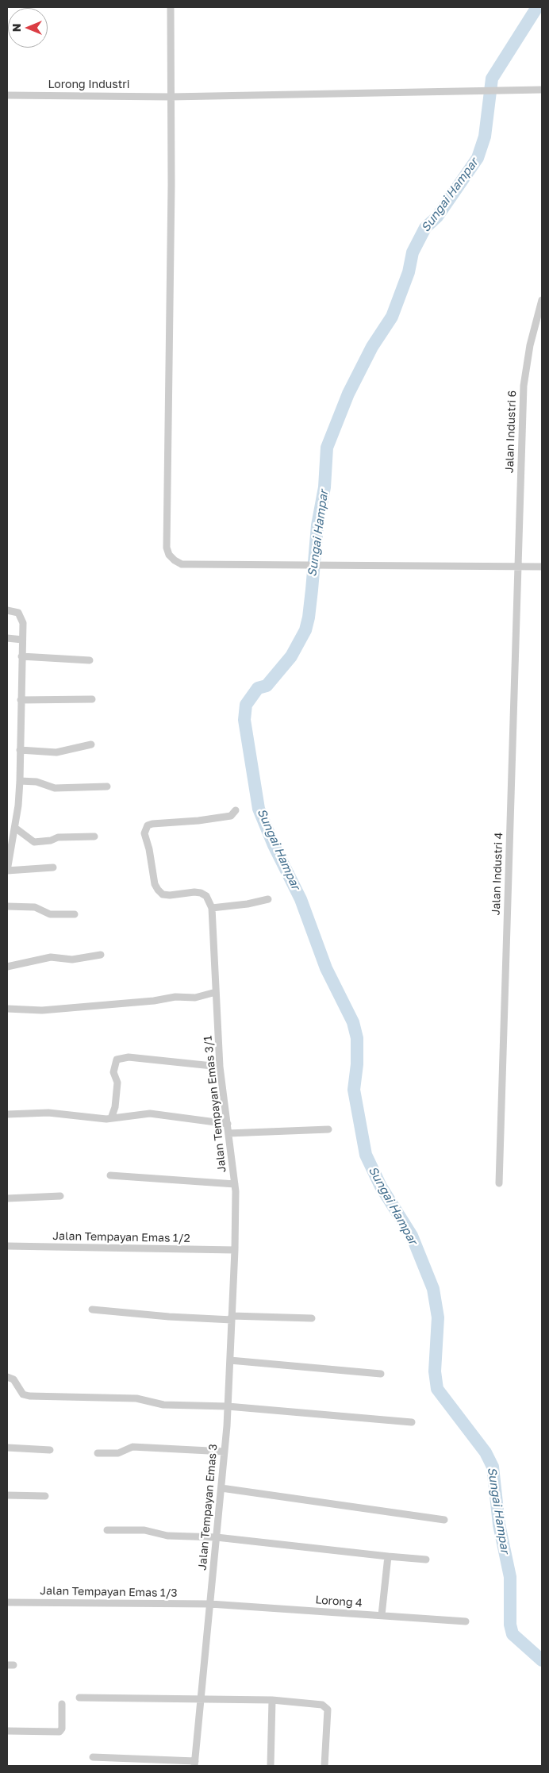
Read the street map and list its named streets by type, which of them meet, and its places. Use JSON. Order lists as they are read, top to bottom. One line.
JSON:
{"streets":{"street":["Lorong Industri","Jalan Industri 6","Jalan Industri 4","Jalan Tempayan Emas 3/1","Jalan Tempayan Emas 1/2","Jalan Tempayan Emas 3","Jalan Tempayan Emas 1/3","Lorong 4"]},"crossings":[["Jalan Industri 6","Jalan Industri 4"],["Jalan Tempayan Emas 3/1","Jalan Tempayan Emas 1/2"],["Jalan Tempayan Emas 3/1","Jalan Tempayan Emas 3"],["Jalan Tempayan Emas 1/2","Jalan Tempayan Emas 3"],["Jalan Tempayan Emas 3","Jalan Tempayan Emas 1/3"],["Jalan Tempayan Emas 3","Lorong 4"],["Jalan Tempayan Emas 1/3","Lorong 4"]],"water":["Sungai Hampar"],"north":"left"}
